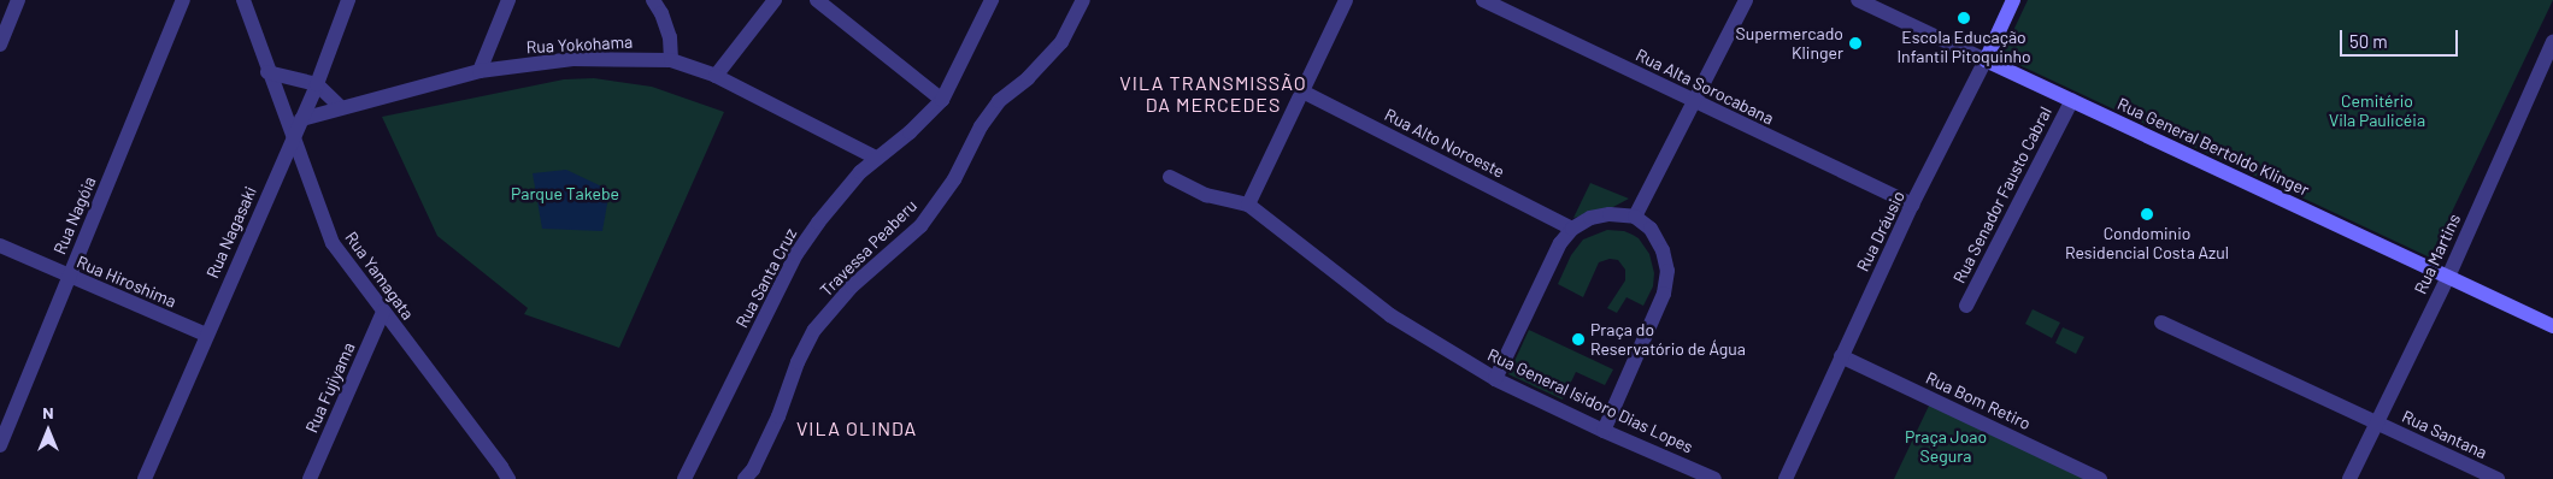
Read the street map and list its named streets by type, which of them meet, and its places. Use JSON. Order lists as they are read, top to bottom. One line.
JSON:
{"streets":{"street":["Rua Yokohama","Rua Alta Sorocabana","Rua Alto Noroeste","Rua General Bertoldo Klinger","Rua Senador Fausto Cabral","Rua Nagóia","Rua Dráusio","Rua Nagasaki","Travessa Peaberu","Rua Martins","Rua Yamagata","Rua Santa Cruz","Rua Hiroshima","Rua Fujiyama","Rua General Isidoro Dias Lopes","Rua Bom Retiro","Rua Santana"]},"crossings":[["Rua Yokohama","Rua Nagasaki"],["Rua Yokohama","Rua Santa Cruz"],["Rua Alta Sorocabana","Rua Dráusio"],["Rua General Bertoldo Klinger","Rua Senador Fausto Cabral"],["Rua General Bertoldo Klinger","Rua Dráusio"],["Rua General Bertoldo Klinger","Rua Martins"],["Rua Nagóia","Rua Hiroshima"],["Rua Dráusio","Rua Bom Retiro"],["Rua Nagasaki","Rua Yamagata"],["Rua Nagasaki","Rua Hiroshima"],["Rua Martins","Rua Santana"],["Rua Yamagata","Rua Fujiyama"]],"districts":["VILA TRANSMISSÃO DA MERCEDES","VILA OLINDA"],"parks":["Cemitério Vila Paulicéia","Parque Takebe","Praça Joao Segura"],"places":["Escola Educação Infantil Pitoquinho","Supermercado Klinger","Condominio Residencial Costa Azul","Praça do Reservatório de Água"],"scale_bar":"50 m","north":"top"}
